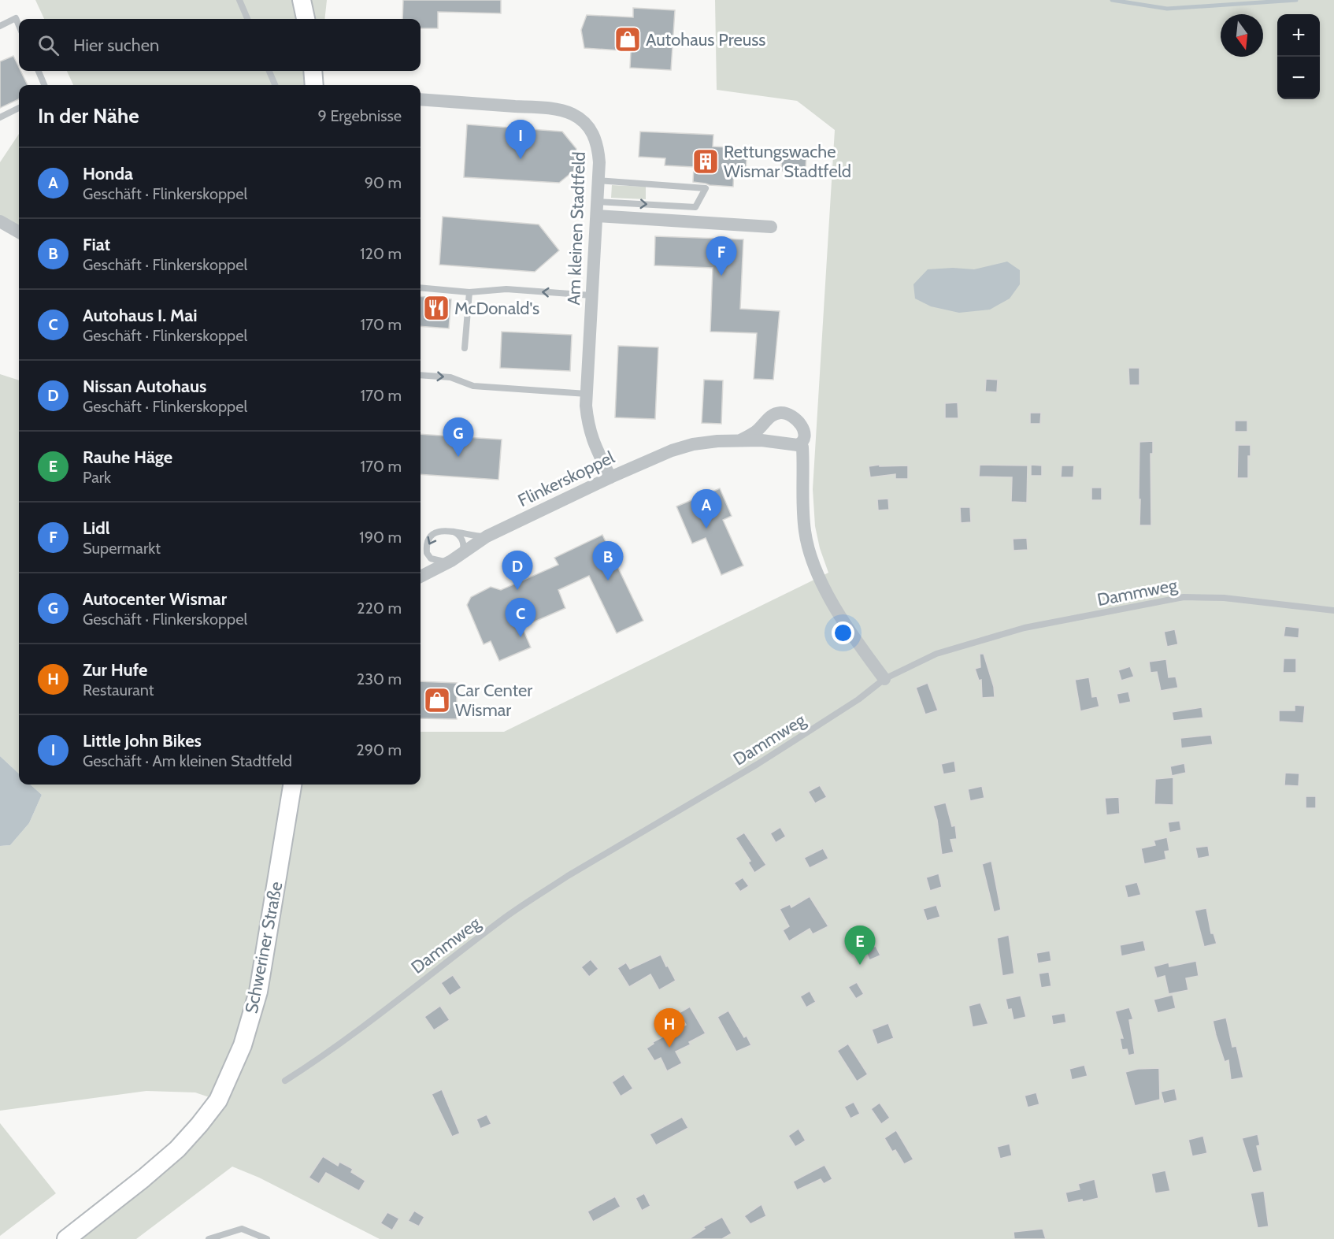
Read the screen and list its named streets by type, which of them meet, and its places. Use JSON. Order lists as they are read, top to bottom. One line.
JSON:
{"streets":{"main road":["Schweriner Straße"],"street":["Am kleinen Stadtfeld","Flinkerskoppel"],"lane":["Dammweg"]},"crossings":[["Am kleinen Stadtfeld","Flinkerskoppel"]],"places":{"shop":["Autohaus Preuss","Car Center Wismar"],"building":["Rettungswache Wismar Stadtfeld"],"restaurant":["McDonald's"]},"north":"bottom","page":{"map_buttons":["+","−"],"search":"Hier suchen","heading":["In der Nähe","9 Ergebnisse"],"pins":["I","F","G","A","B","D","C","E","H"],"list":[{"mark":"A","name":"Honda","note":"Geschäft · Flinkerskoppel","value":"90 m"},{"mark":"B","name":"Fiat","note":"Geschäft · Flinkerskoppel","value":"120 m"},{"mark":"C","name":"Autohaus I. Mai","note":"Geschäft · Flinkerskoppel","value":"170 m"},{"mark":"D","name":"Nissan Autohaus","note":"Geschäft · Flinkerskoppel","value":"170 m"},{"mark":"E","name":"Rauhe Häge","note":"Park","value":"170 m"},{"mark":"F","name":"Lidl","note":"Supermarkt","value":"190 m"},{"mark":"G","name":"Autocenter Wismar","note":"Geschäft · Flinkerskoppel","value":"220 m"},{"mark":"H","name":"Zur Hufe","note":"Restaurant","value":"230 m"},{"mark":"I","name":"Little John Bikes","note":"Geschäft · Am kleinen Stadtfeld","value":"290 m"}]}}
